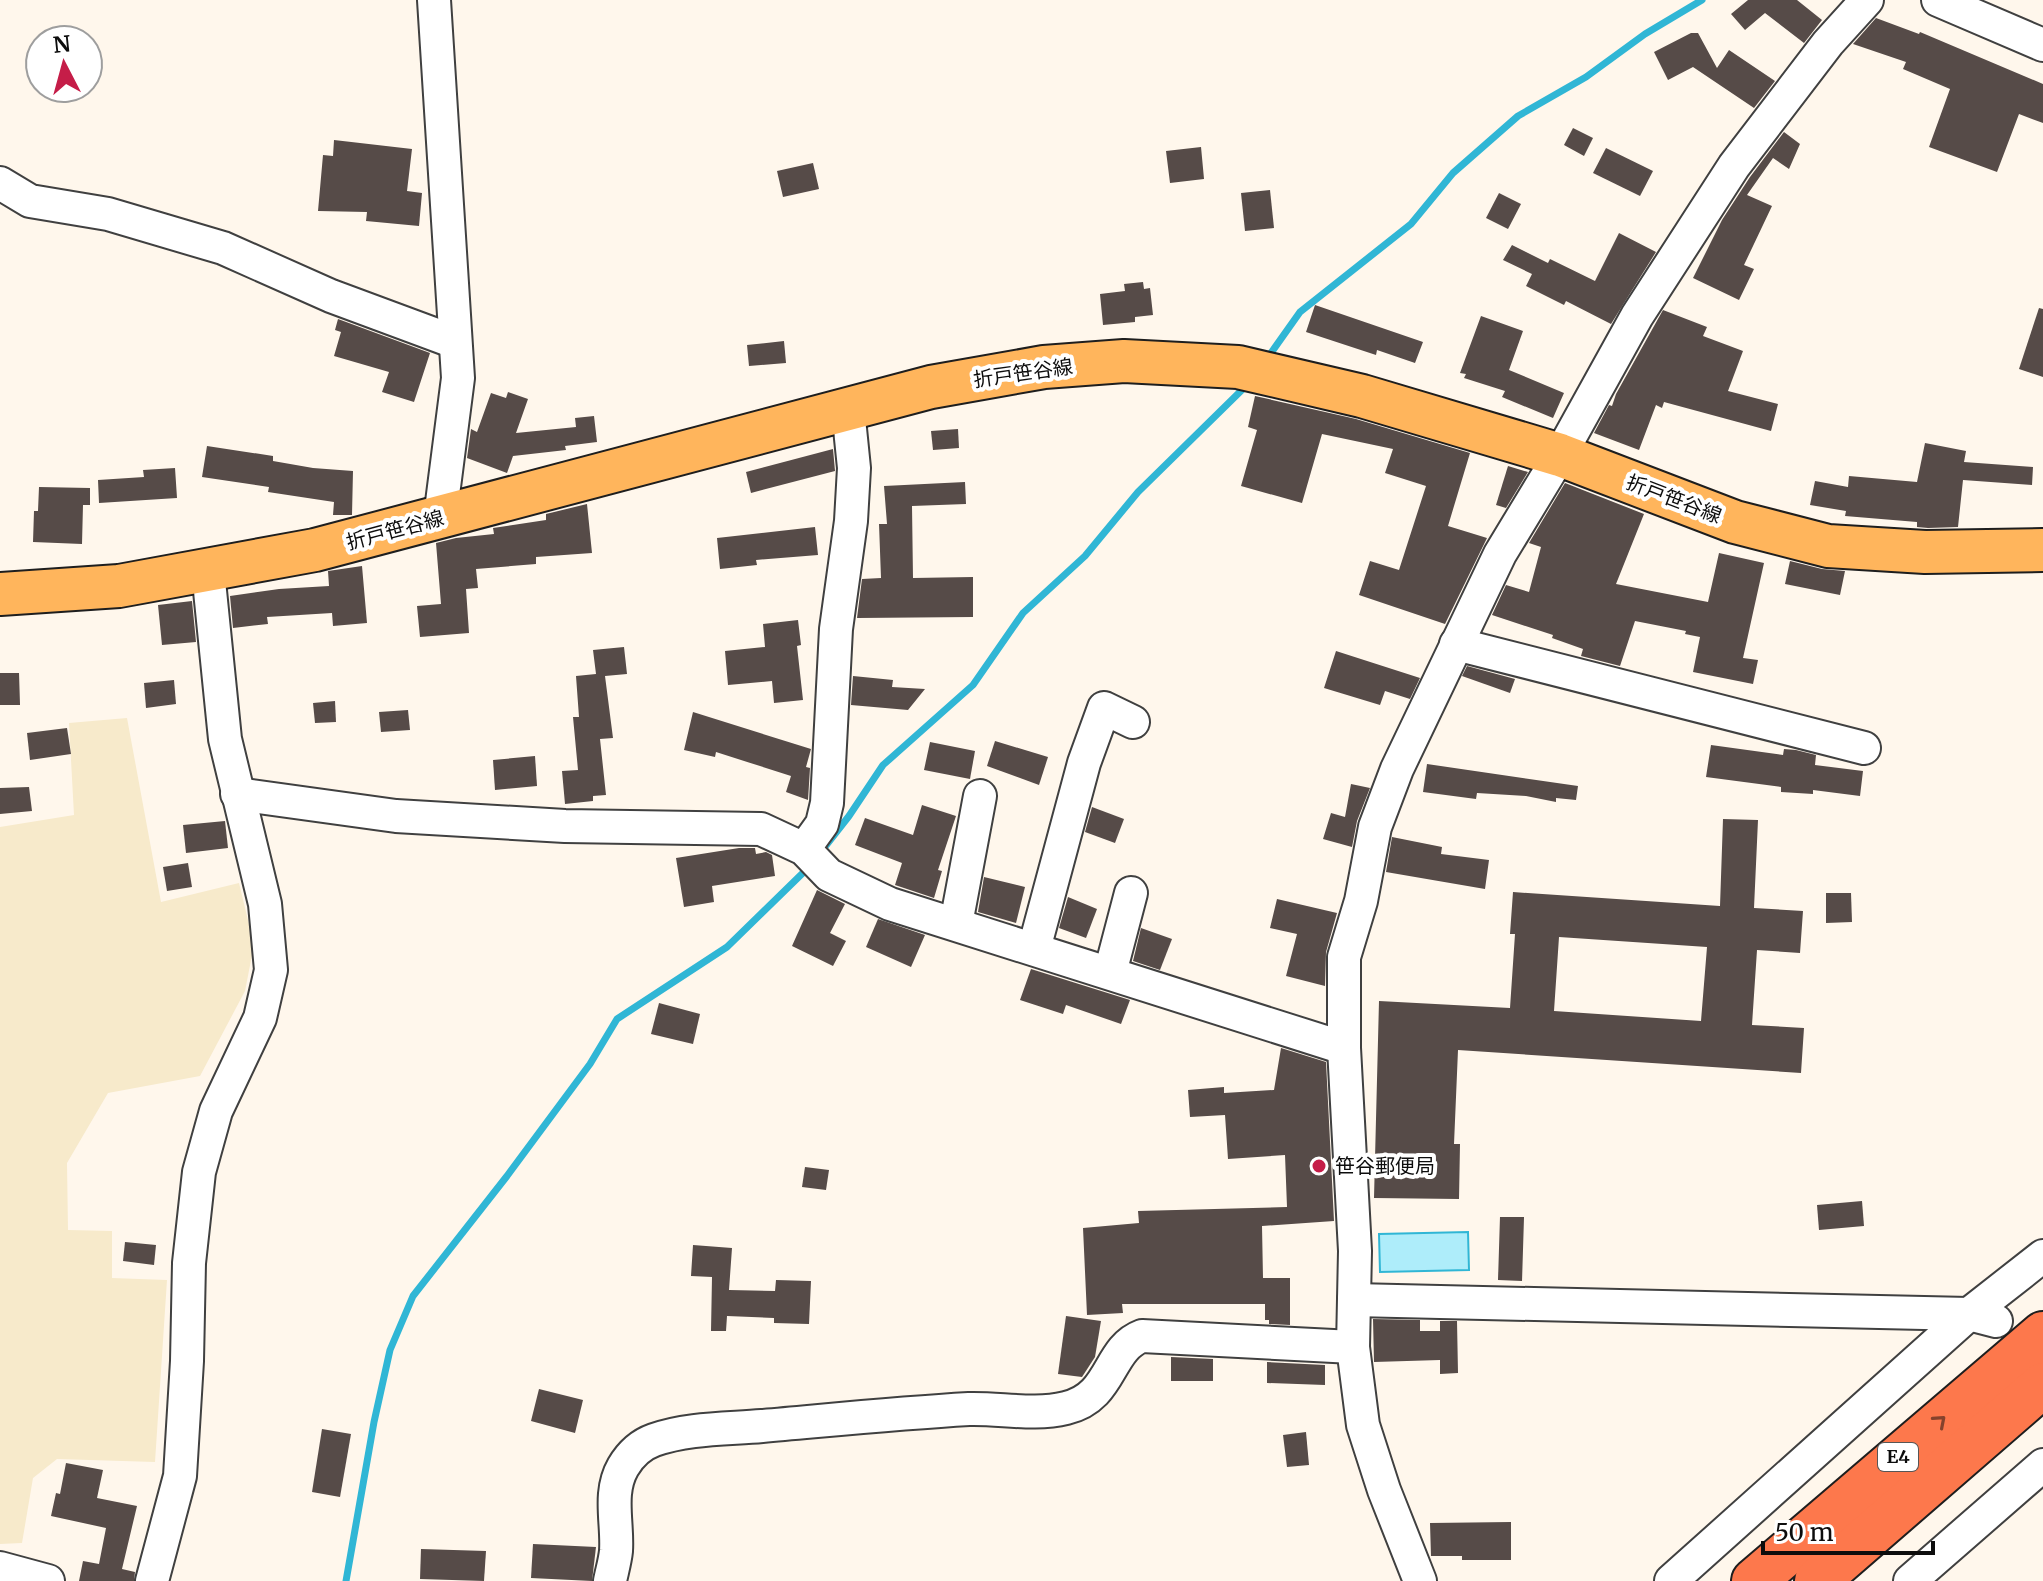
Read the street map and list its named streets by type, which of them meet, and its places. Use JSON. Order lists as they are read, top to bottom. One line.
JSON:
{"streets":{"highway":["E4"],"main road":["折戸笹谷線"]},"places":["笹谷郵便局"],"scale_bar":"50 m","north":"top"}
